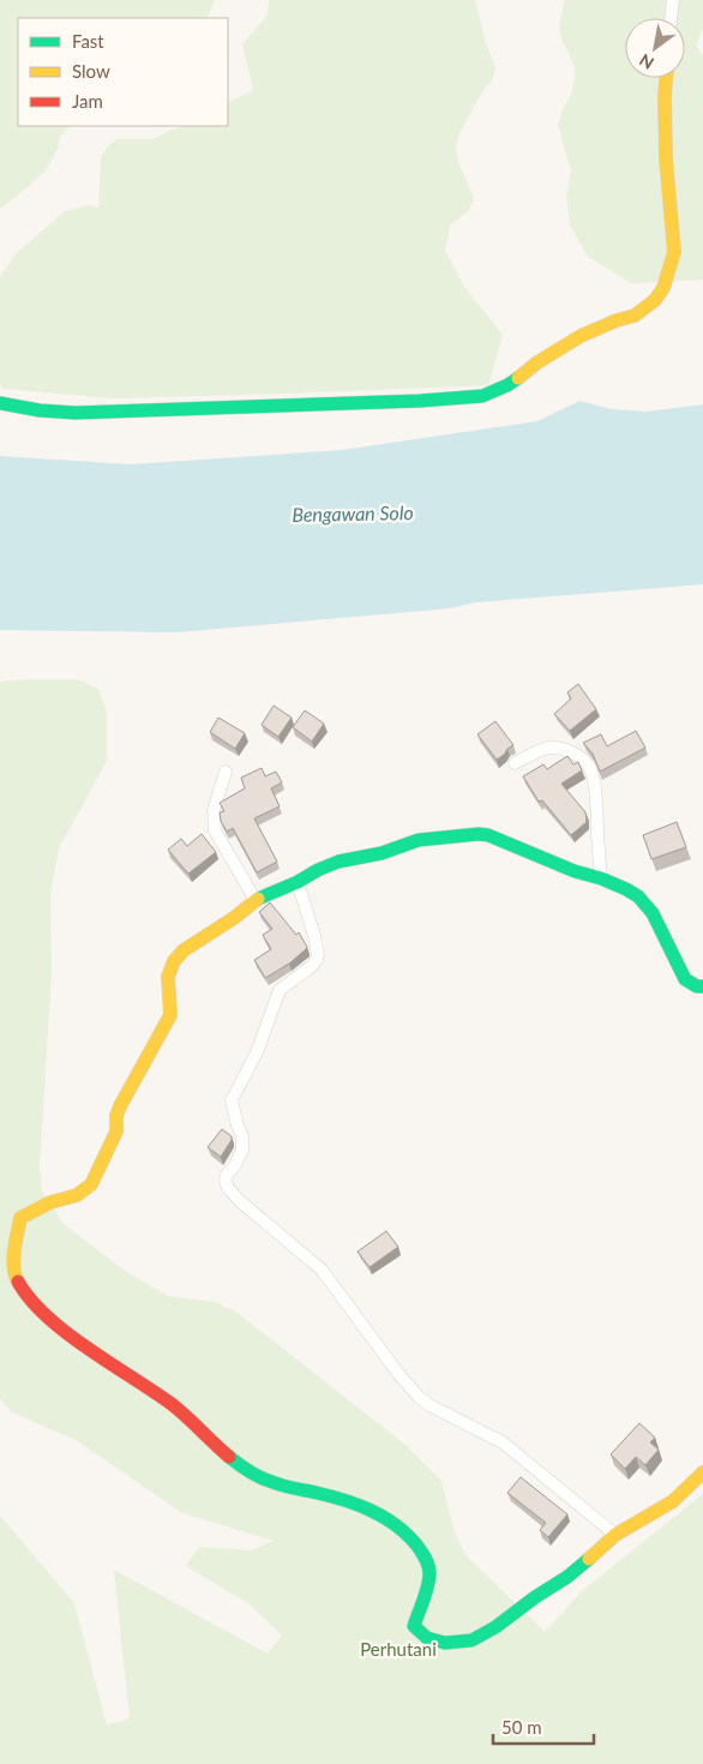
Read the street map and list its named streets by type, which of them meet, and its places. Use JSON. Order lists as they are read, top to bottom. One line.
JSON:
{"water":["Bengawan Solo"],"parks":["Perhutani"],"legend":["Fast","Slow","Jam"],"scale_bar":"50 m","north":"bottom left"}
